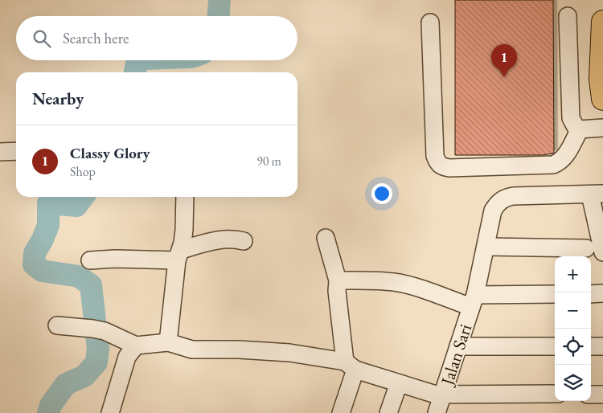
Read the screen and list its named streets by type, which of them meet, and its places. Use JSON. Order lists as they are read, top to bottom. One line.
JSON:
{"streets":{"street":["Jalan Sari"]},"page":{"search":"Search here","pins":"1","heading":"Nearby","list":[{"mark":"1","name":"Classy Glory","note":"Shop","value":"90 m"}],"map_buttons":["+","−"]}}
